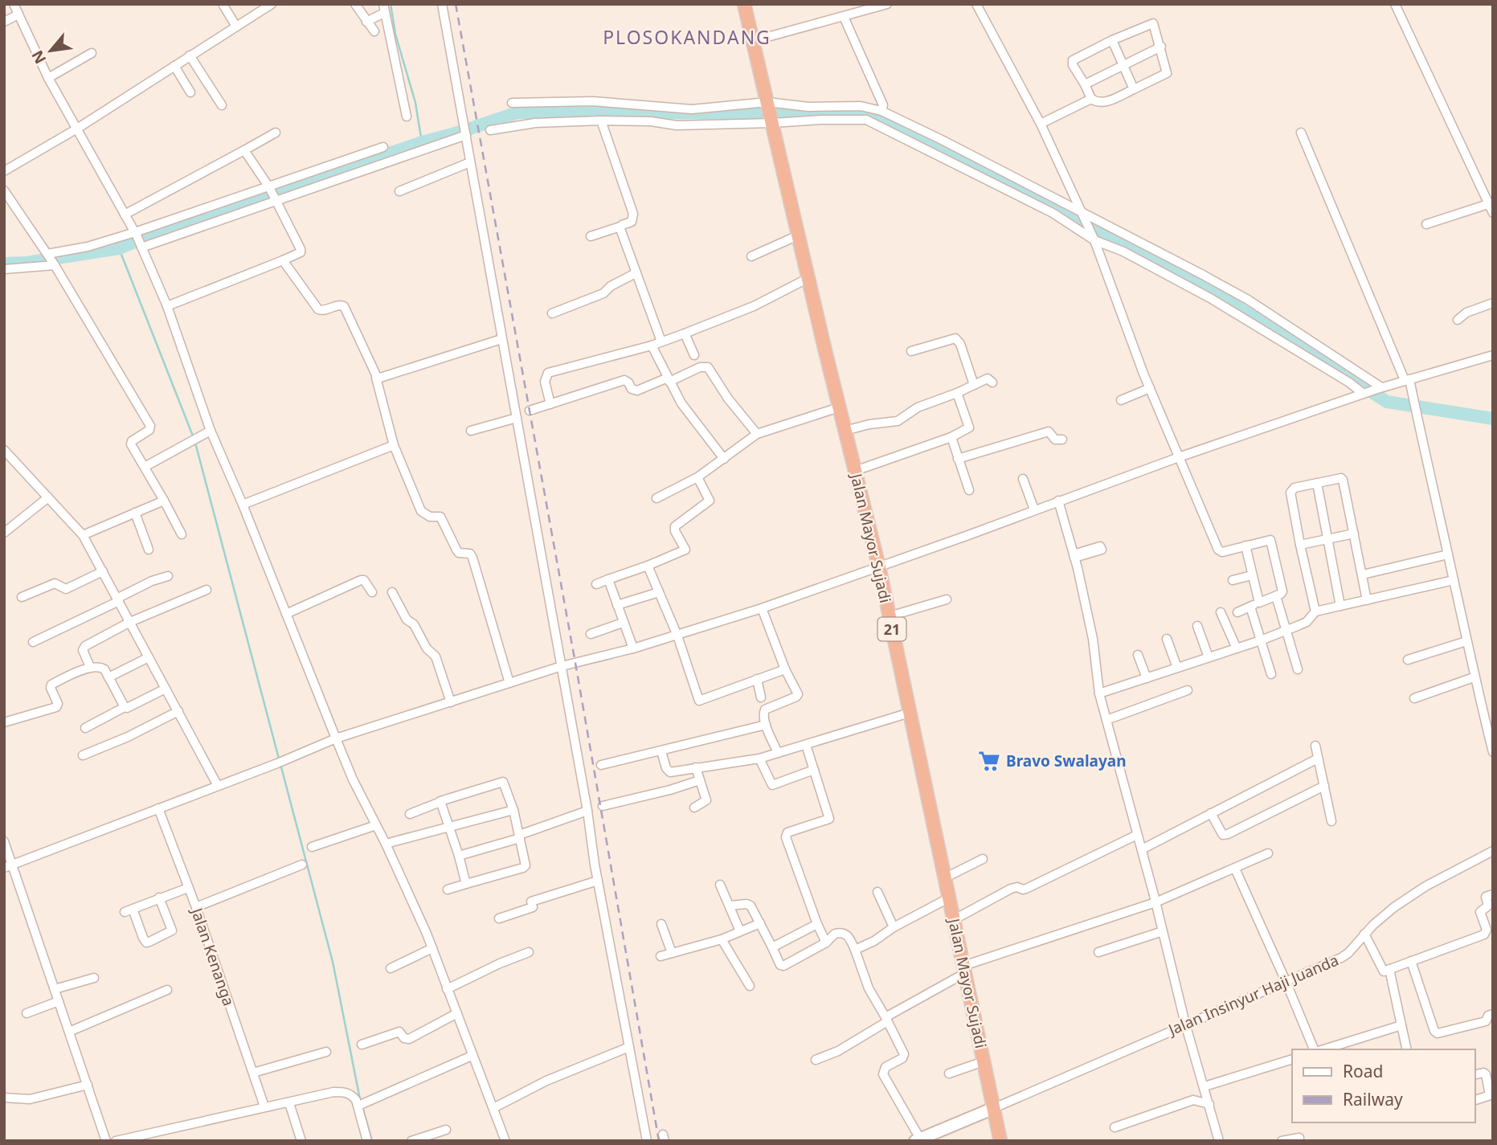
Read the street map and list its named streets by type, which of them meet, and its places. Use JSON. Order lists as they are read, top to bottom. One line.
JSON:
{"streets":{"highway":["Jalan Mayor Sujadi","21"],"street":["Jalan Kenanga","Jalan Insinyur Haji Juanda"]},"crossings":[["Jalan Mayor Sujadi","Jalan Insinyur Haji Juanda"]],"districts":["PLOSOKANDANG"],"places":{"supermarket":["Bravo Swalayan"]},"legend":["Road","Railway"],"north":"bottom left"}
